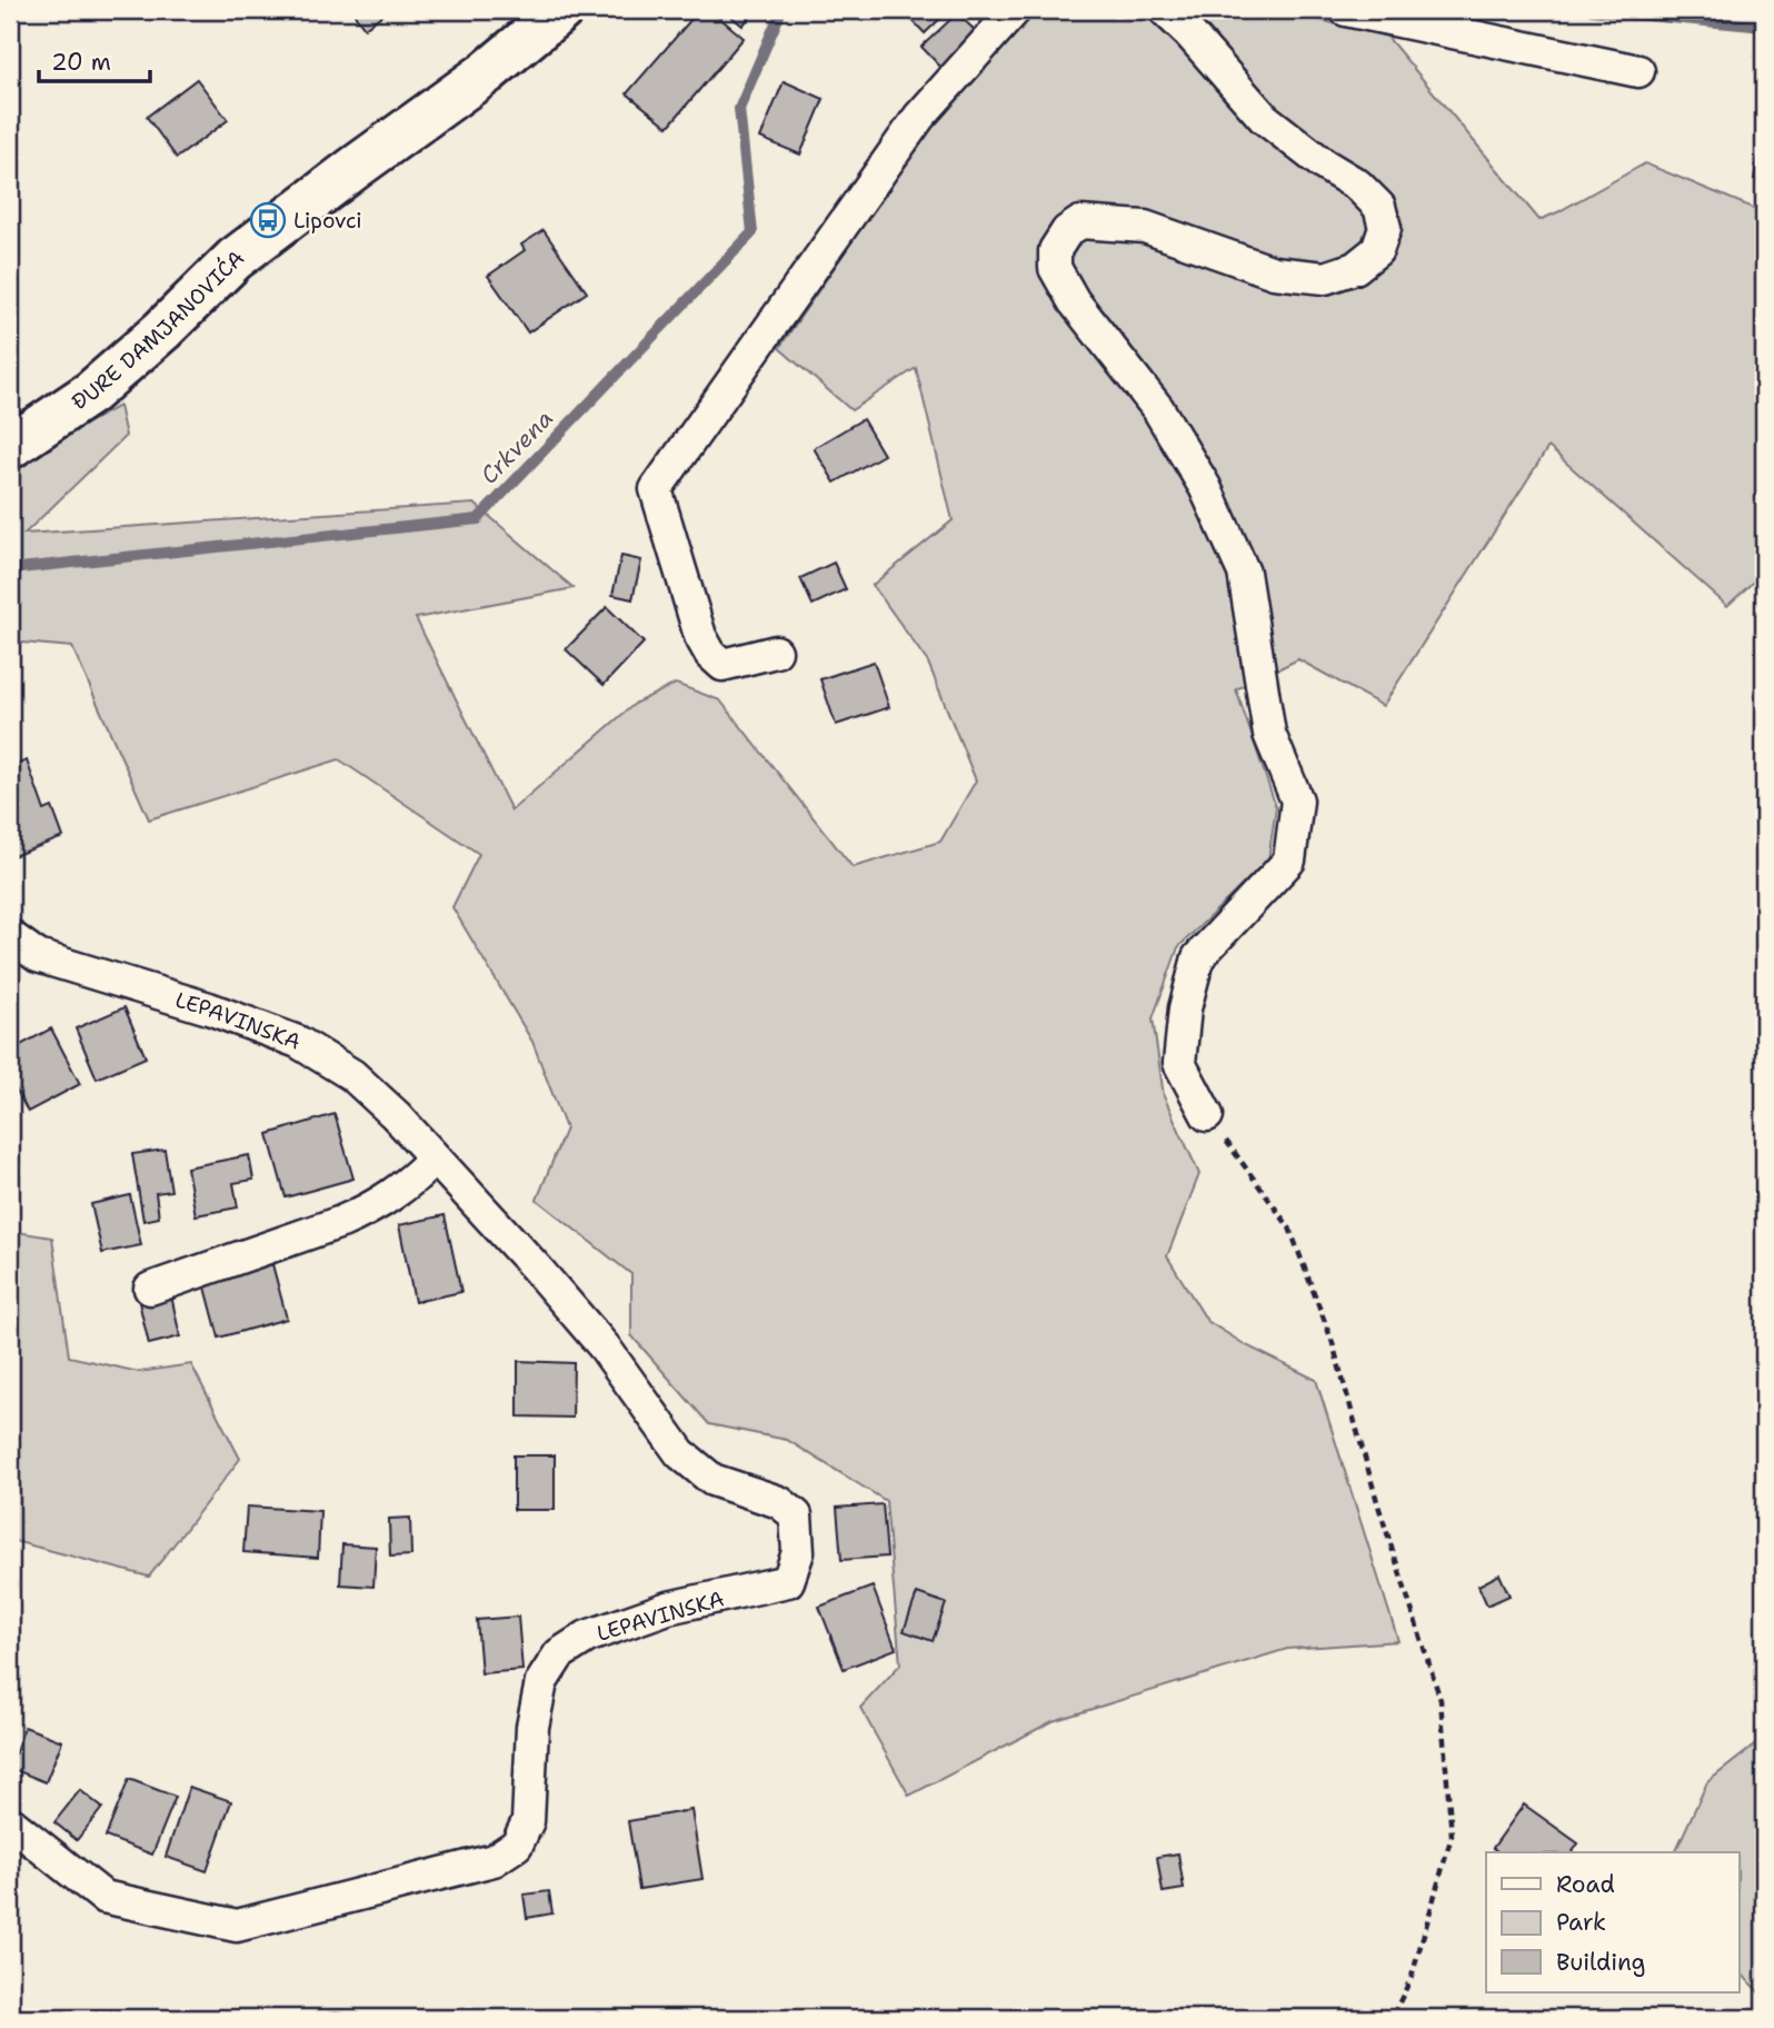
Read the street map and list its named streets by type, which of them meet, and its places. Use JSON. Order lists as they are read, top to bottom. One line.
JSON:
{"streets":{"main road":["ĐURE DAMJANOVIĆA"],"street":["LEPAVINSKA"]},"water":["Crkvena"],"places":{"bus stop":["Lipovci"]},"legend":["Road","Park","Building"],"scale_bar":"20 m"}
